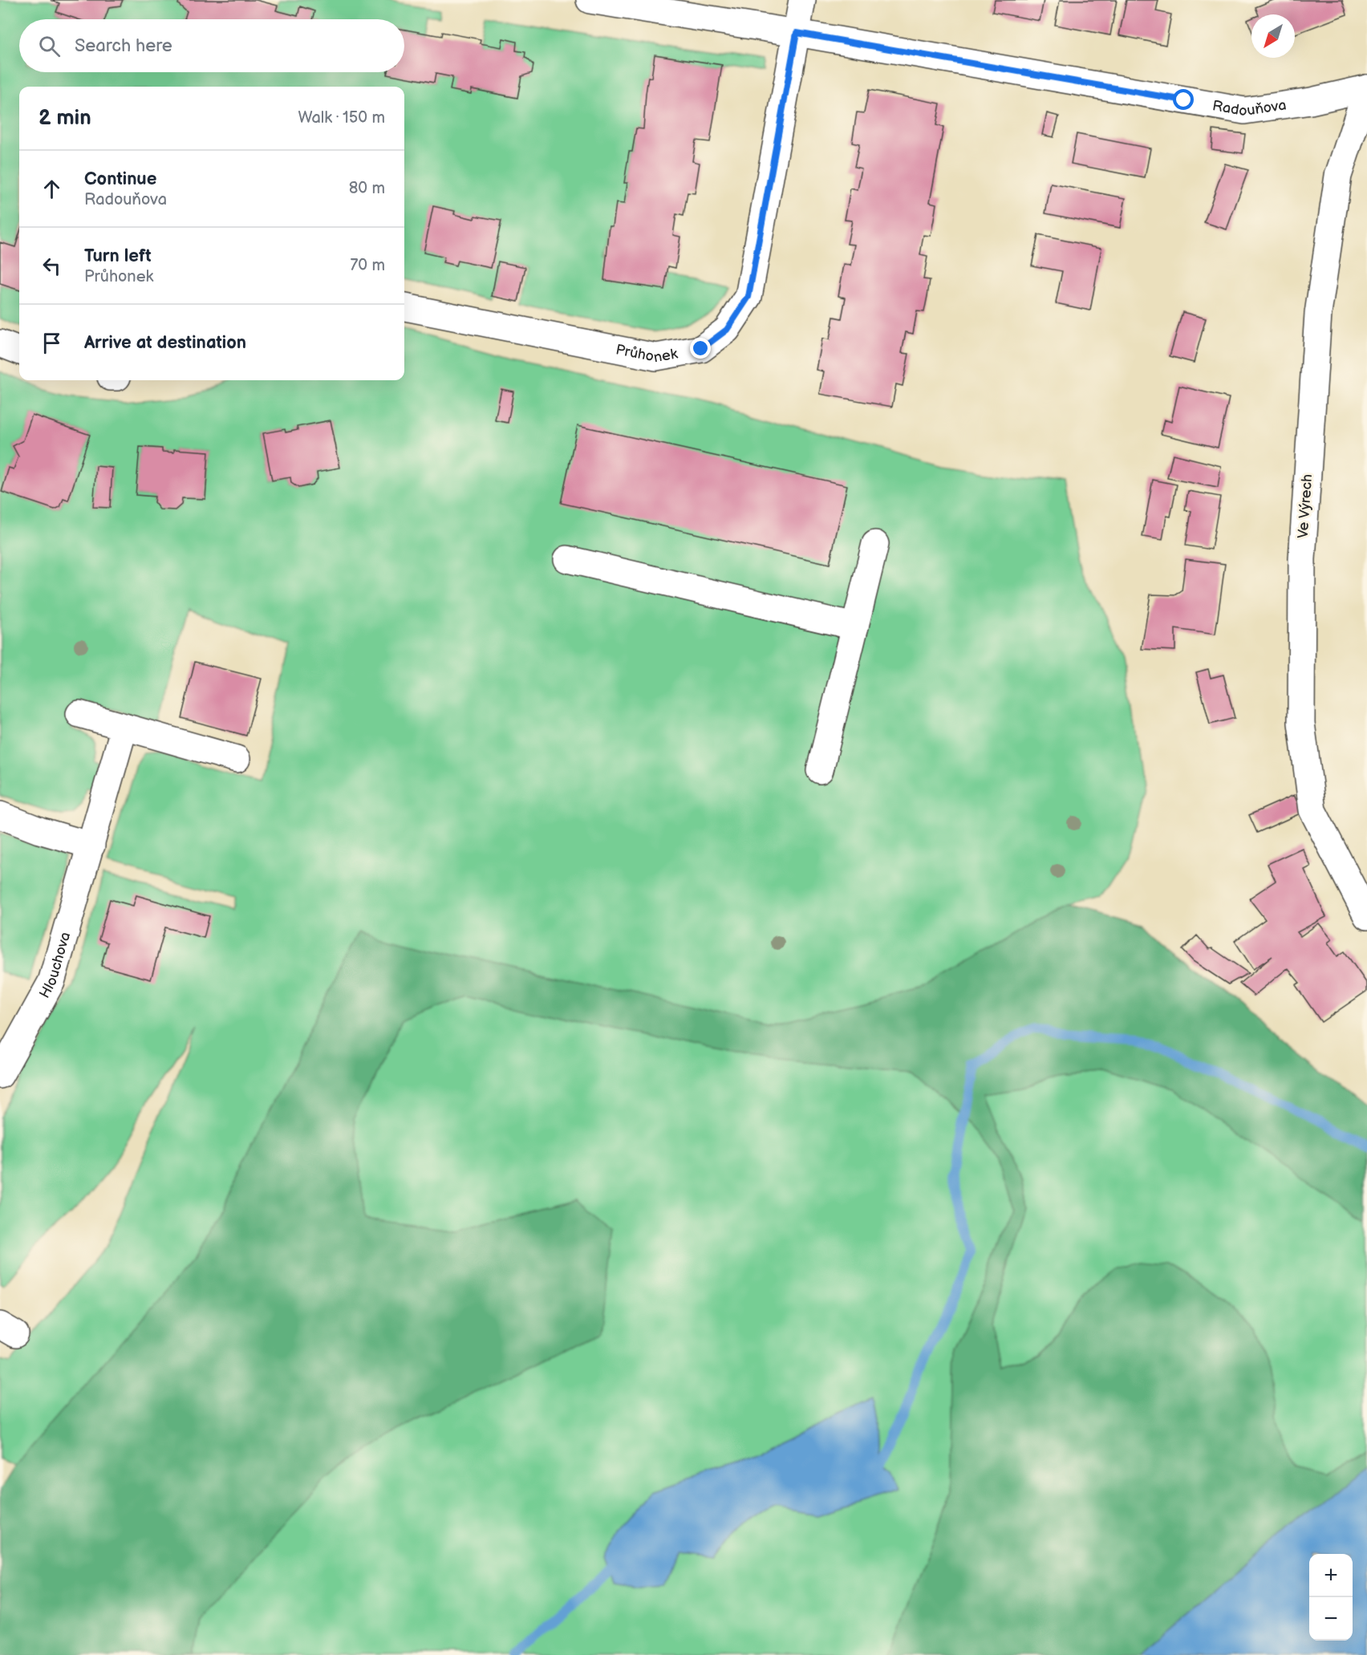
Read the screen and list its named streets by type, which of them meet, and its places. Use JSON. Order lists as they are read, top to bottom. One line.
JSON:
{"streets":{"street":["Radouňova","Průhonek","Ve Výrech","Hlouchova"]},"crossings":[["Radouňova","Průhonek"],["Radouňova","Ve Výrech"]],"north":"bottom left","page":{"search":"Search here","heading":["2 min","Walk · 150 m"],"list":[["Continue","Radouňova","80 m"],["Turn left","Průhonek","70 m"],"Arrive at destination"],"map_buttons":["+","−"]}}
